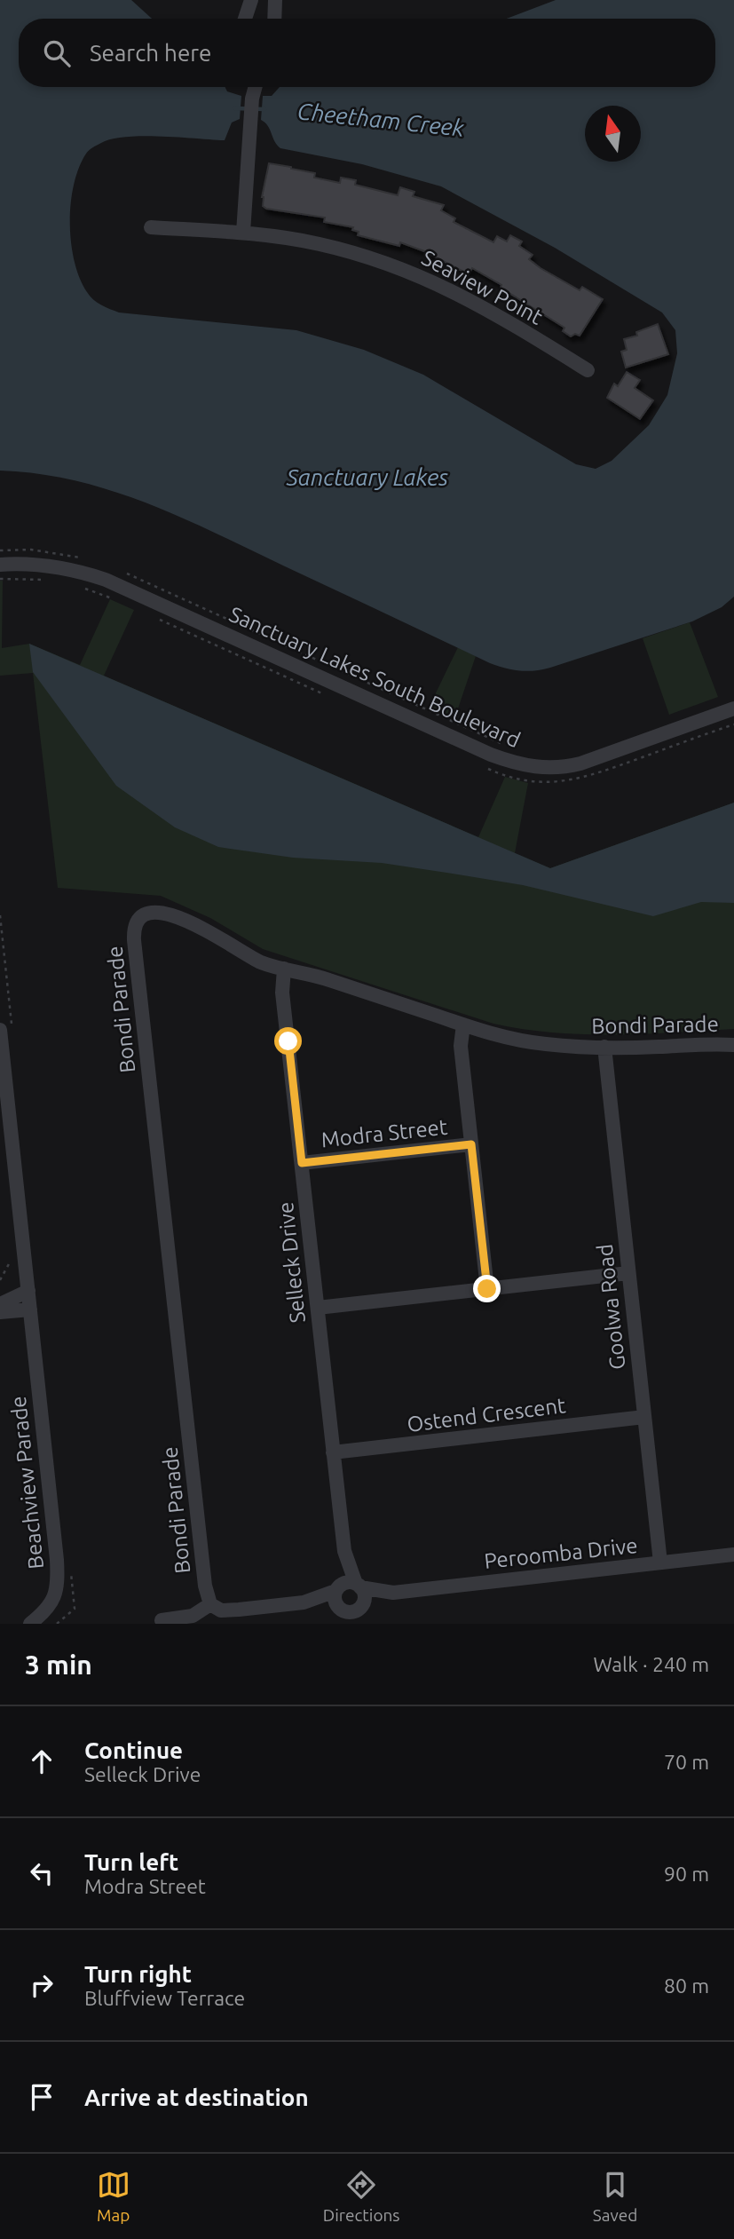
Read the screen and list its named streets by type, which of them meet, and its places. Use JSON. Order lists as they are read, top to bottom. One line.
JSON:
{"streets":{"street":["Seaview Point","Sanctuary Lakes South Boulevard","Bondi Parade","Modra Street","Selleck Drive","Goolwa Road","Ostend Crescent","Beachview Parade","Peroomba Drive"]},"crossings":[["Bondi Parade","Selleck Drive"],["Bondi Parade","Goolwa Road"],["Modra Street","Selleck Drive"],["Selleck Drive","Ostend Crescent"],["Selleck Drive","Peroomba Drive"],["Goolwa Road","Ostend Crescent"],["Goolwa Road","Peroomba Drive"]],"water":["Cheetham Creek","Sanctuary Lakes"],"north":"top","page":{"search":"Search here","heading":["3 min","Walk · 240 m"],"list":[["Continue","Selleck Drive","70 m"],["Turn left","Modra Street","90 m"],["Turn right","Bluffview Terrace","80 m"],"Arrive at destination"],"nav":["Map","Directions","Saved"]}}
